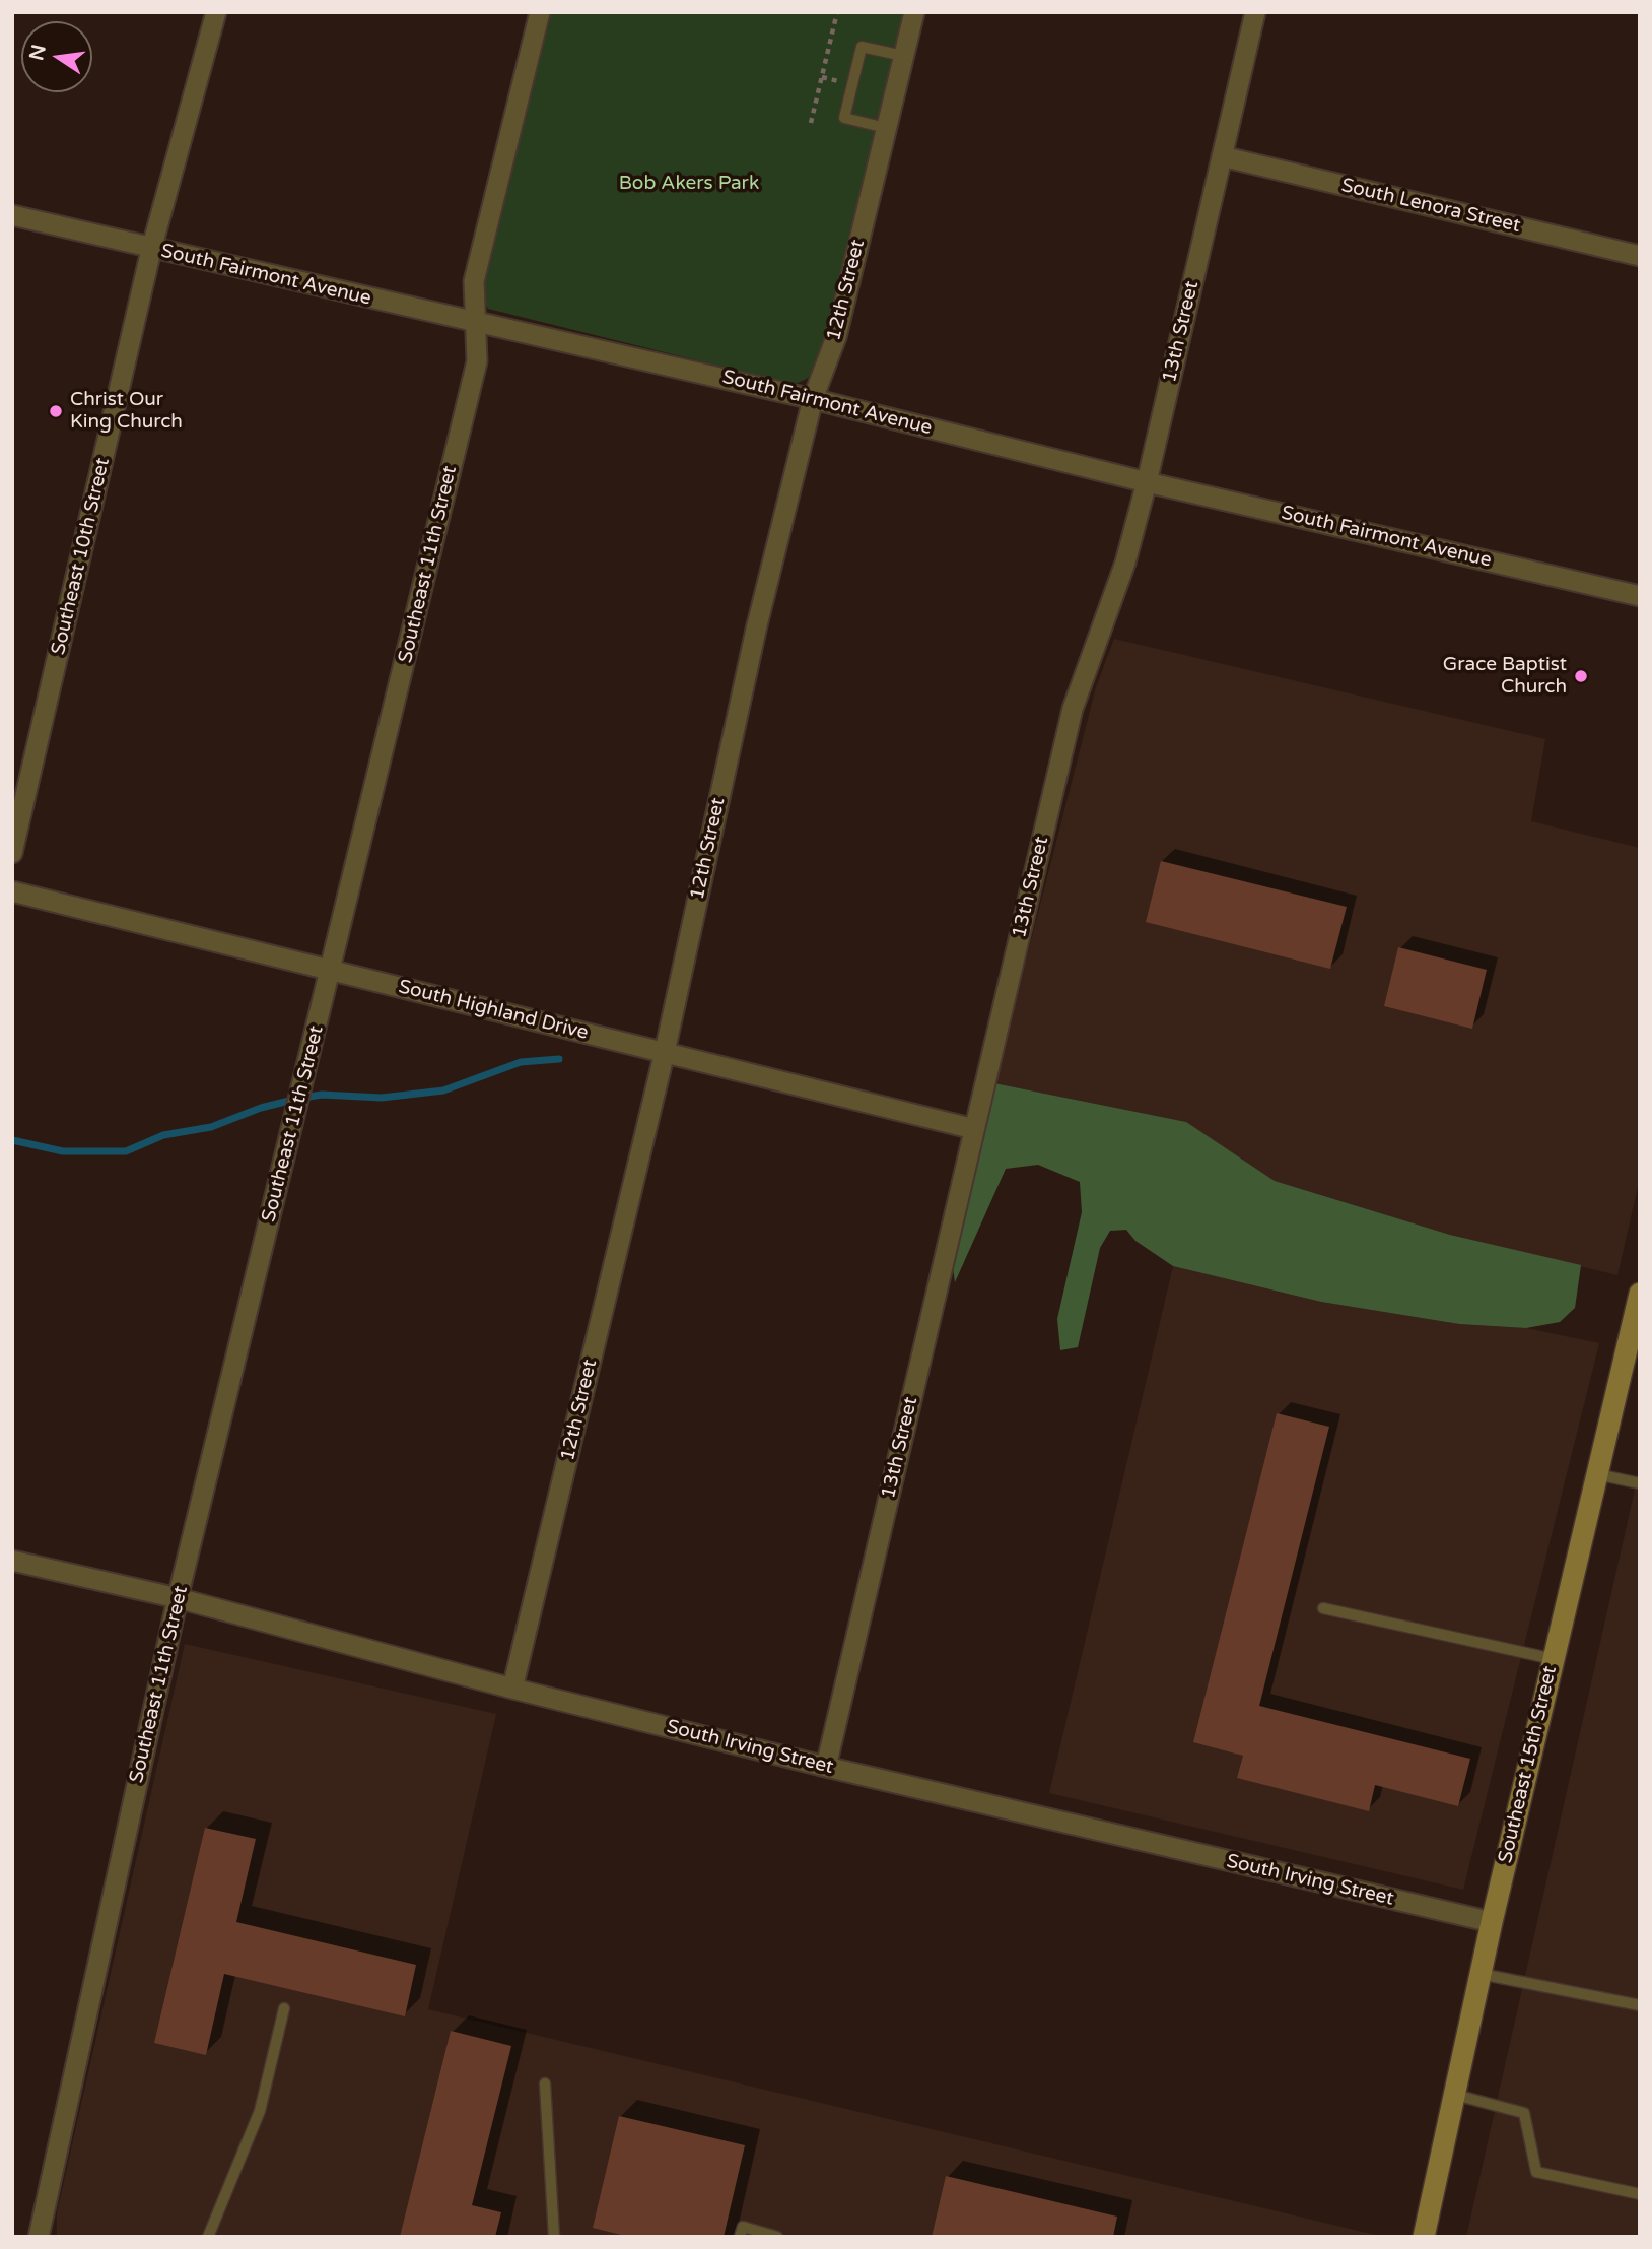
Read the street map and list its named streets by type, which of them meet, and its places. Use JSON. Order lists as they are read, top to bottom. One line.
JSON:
{"streets":{"main road":["Southeast 15th Street"],"street":["South Lenora Street","South Fairmont Avenue","12th Street","13th Street","Southeast 10th Street","Southeast 11th Street","South Highland Drive","South Irving Street"]},"crossings":[["South Lenora Street","13th Street"],["South Fairmont Avenue","12th Street"],["South Fairmont Avenue","13th Street"],["South Fairmont Avenue","Southeast 10th Street"],["South Fairmont Avenue","Southeast 11th Street"],["12th Street","South Highland Drive"],["12th Street","South Irving Street"],["13th Street","South Highland Drive"],["13th Street","South Irving Street"],["Southeast 11th Street","South Highland Drive"],["Southeast 11th Street","South Irving Street"],["South Irving Street","Southeast 15th Street"]],"parks":["Bob Akers Park"],"places":["Christ Our King Church","Grace Baptist Church"],"north":"left"}
